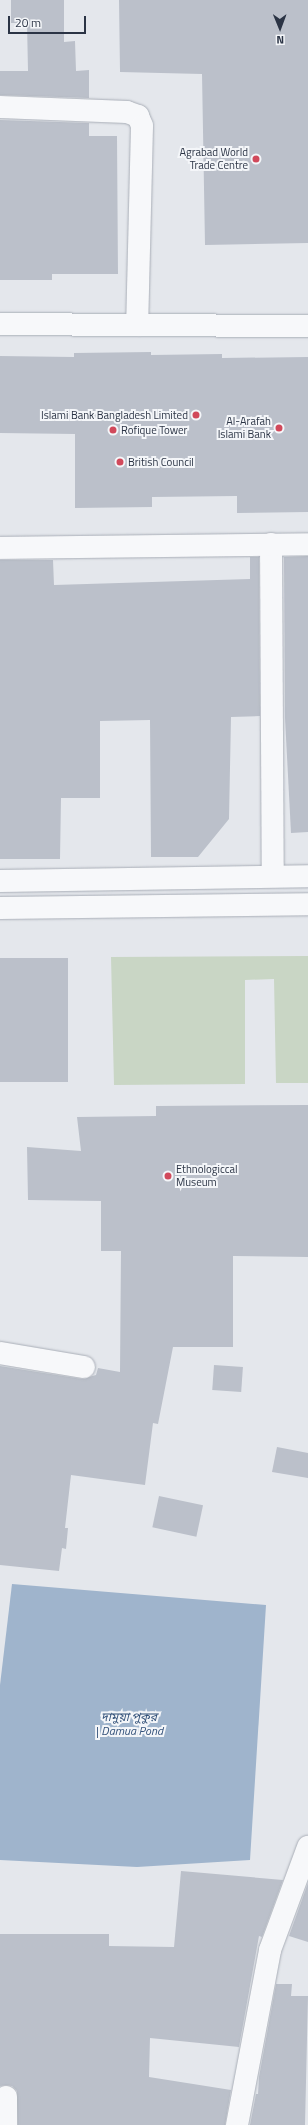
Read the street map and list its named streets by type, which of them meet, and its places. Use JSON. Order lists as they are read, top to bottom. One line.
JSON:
{"water":["দামুয়া পুকুর | Damua Pond"],"places":["Agrabad World Trade Centre","Islami Bank Bangladesh Limited","Al-Arafah Islami Bank","Rofique Tower","British Council","Ethnologiccal Museum"],"scale_bar":"20 m","north":"bottom"}
